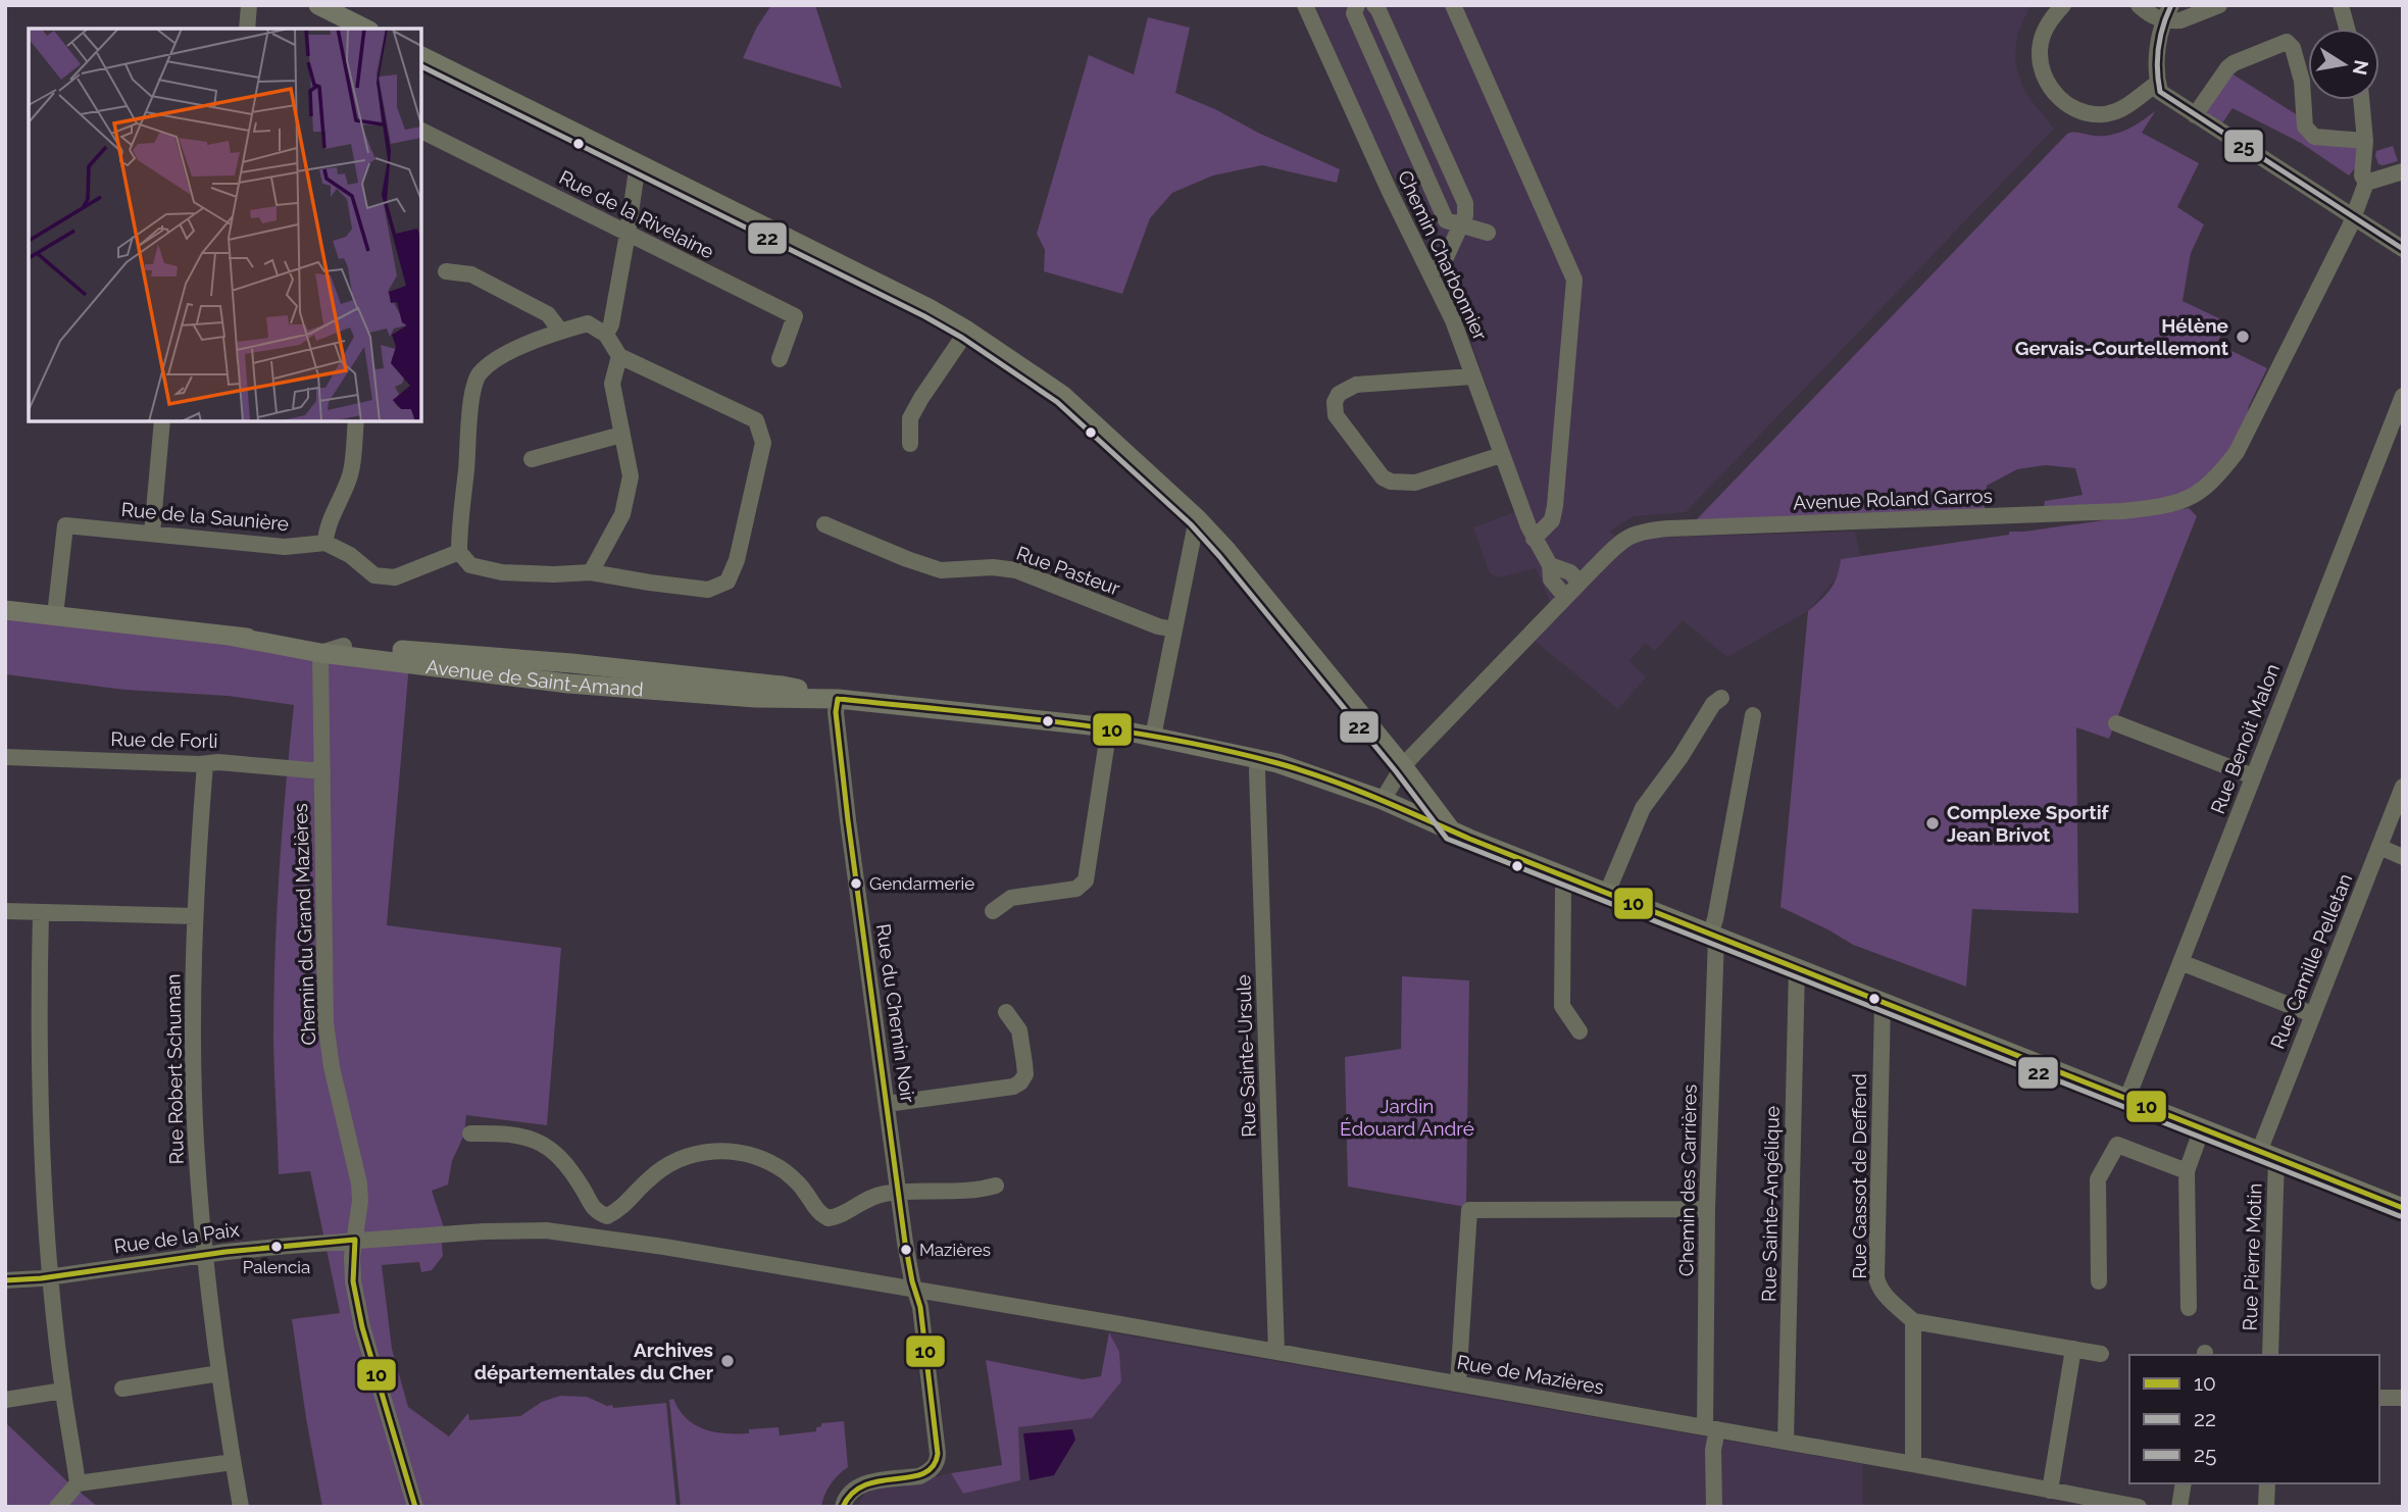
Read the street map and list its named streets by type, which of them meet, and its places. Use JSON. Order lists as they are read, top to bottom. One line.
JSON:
{"streets":{"main road":["Avenue de Saint-Amand"],"street":["Rue de la Rivelaine","Chemin Charbonnier","Avenue Roland Garros","Rue de la Saunière","Rue Pasteur","Rue Benoit Malon","Rue de Forli","Chemin du Grand Mazières","Rue Camille Pelletan","Rue du Chemin Noir","Rue Sainte-Ursule","Rue Robert Schuman","Rue Gassot de Deffend","Chemin des Carrières","Rue Sainte-Angélique","Rue de la Paix","Rue Pierre Motin","Rue de Mazières"]},"crossings":[["Chemin Charbonnier","Avenue Roland Garros"],["Avenue Roland Garros","Avenue de Saint-Amand"],["Rue de la Saunière","Avenue de Saint-Amand"],["Avenue de Saint-Amand","Rue Benoit Malon"],["Avenue de Saint-Amand","Chemin du Grand Mazières"],["Avenue de Saint-Amand","Rue Camille Pelletan"],["Avenue de Saint-Amand","Rue du Chemin Noir"],["Avenue de Saint-Amand","Rue Sainte-Ursule"],["Avenue de Saint-Amand","Rue Gassot de Deffend"],["Avenue de Saint-Amand","Chemin des Carrières"],["Avenue de Saint-Amand","Rue Sainte-Angélique"],["Avenue de Saint-Amand","Rue Pierre Motin"],["Rue de Forli","Chemin du Grand Mazières"],["Rue de Forli","Rue Robert Schuman"],["Chemin du Grand Mazières","Rue de la Paix"],["Rue Camille Pelletan","Rue Pierre Motin"],["Rue du Chemin Noir","Rue de Mazières"],["Rue Sainte-Ursule","Rue de Mazières"],["Rue Robert Schuman","Rue de la Paix"],["Chemin des Carrières","Rue de Mazières"],["Rue Sainte-Angélique","Rue de Mazières"],["Rue de la Paix","Rue de Mazières"]],"parks":["Jardin Édouard André"],"places":["Hélène Gervais-Courtellemont","Complexe Sportif Jean Brivot","Gendarmerie","Palencia","Mazières","Archives départementales du Cher"],"lines":["transit line 25","transit line 22","transit line 10"],"legend":["10","22","25"],"north":"right"}
